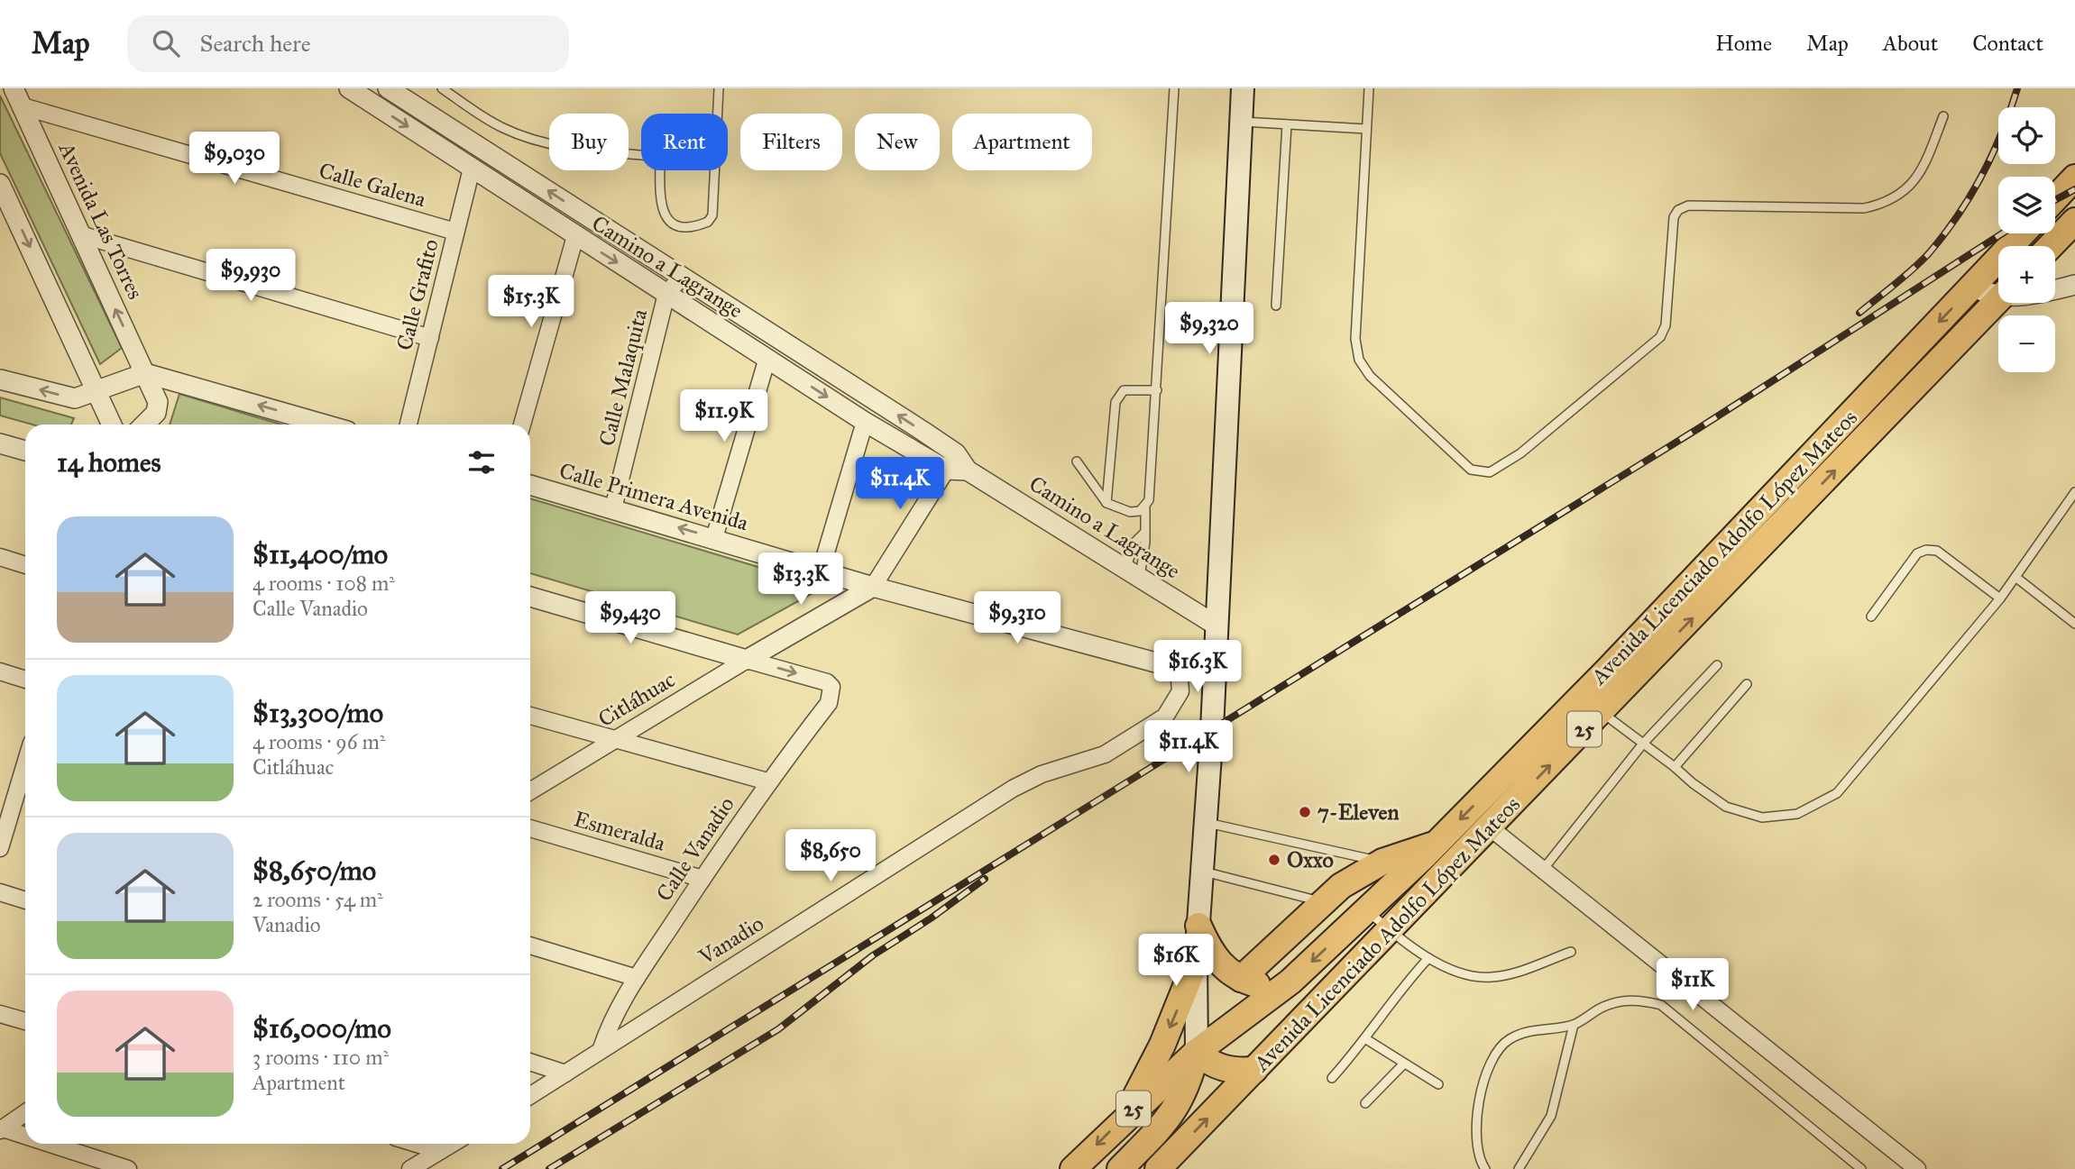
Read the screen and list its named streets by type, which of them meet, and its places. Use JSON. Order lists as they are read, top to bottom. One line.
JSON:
{"streets":{"main road":["Avenida Licenciado Adolfo López Mateos","25"],"street":["Calle Galena","Avenida Las Torres","Camino a Lagrange","Calle Grafito","Calle Malaquita","Calle Primera Avenida","Citláhuac","Esmeralda","Calle Vanadio","Vanadio"]},"crossings":[["Calle Galena","Avenida Las Torres"],["Calle Galena","Calle Grafito"],["Camino a Lagrange","Calle Grafito"],["Camino a Lagrange","Calle Malaquita"],["Calle Malaquita","Calle Primera Avenida"],["Calle Primera Avenida","Citláhuac"],["Calle Primera Avenida","Vanadio"],["Citláhuac","Calle Vanadio"],["Esmeralda","Calle Vanadio"],["Calle Vanadio","Vanadio"]],"places":["7-Eleven","Oxxo"],"page":{"header":"Map","search":"Search here","nav":["Home","Map","About","Contact"],"map_buttons":["+","−"],"chip":["Buy","Rent","Filters","New","Apartment"],"price":["$9,030","$9,930","$15.3K","$9,320","$11.9K","$11.4K","$13.3K","$9,430","$9,310","$16.3K","$11.4K","$8,650","$16K","$11K"],"heading":"14 homes","list":[{"name":"$11,400/mo","note":"4 rooms · 108 m² · Calle Vanadio"},{"name":"$13,300/mo","note":"4 rooms · 96 m² · Citláhuac"},{"name":"$8,650/mo","note":"2 rooms · 54 m² · Vanadio"},{"name":"$16,000/mo","note":"3 rooms · 110 m² · Apartment"}]}}
